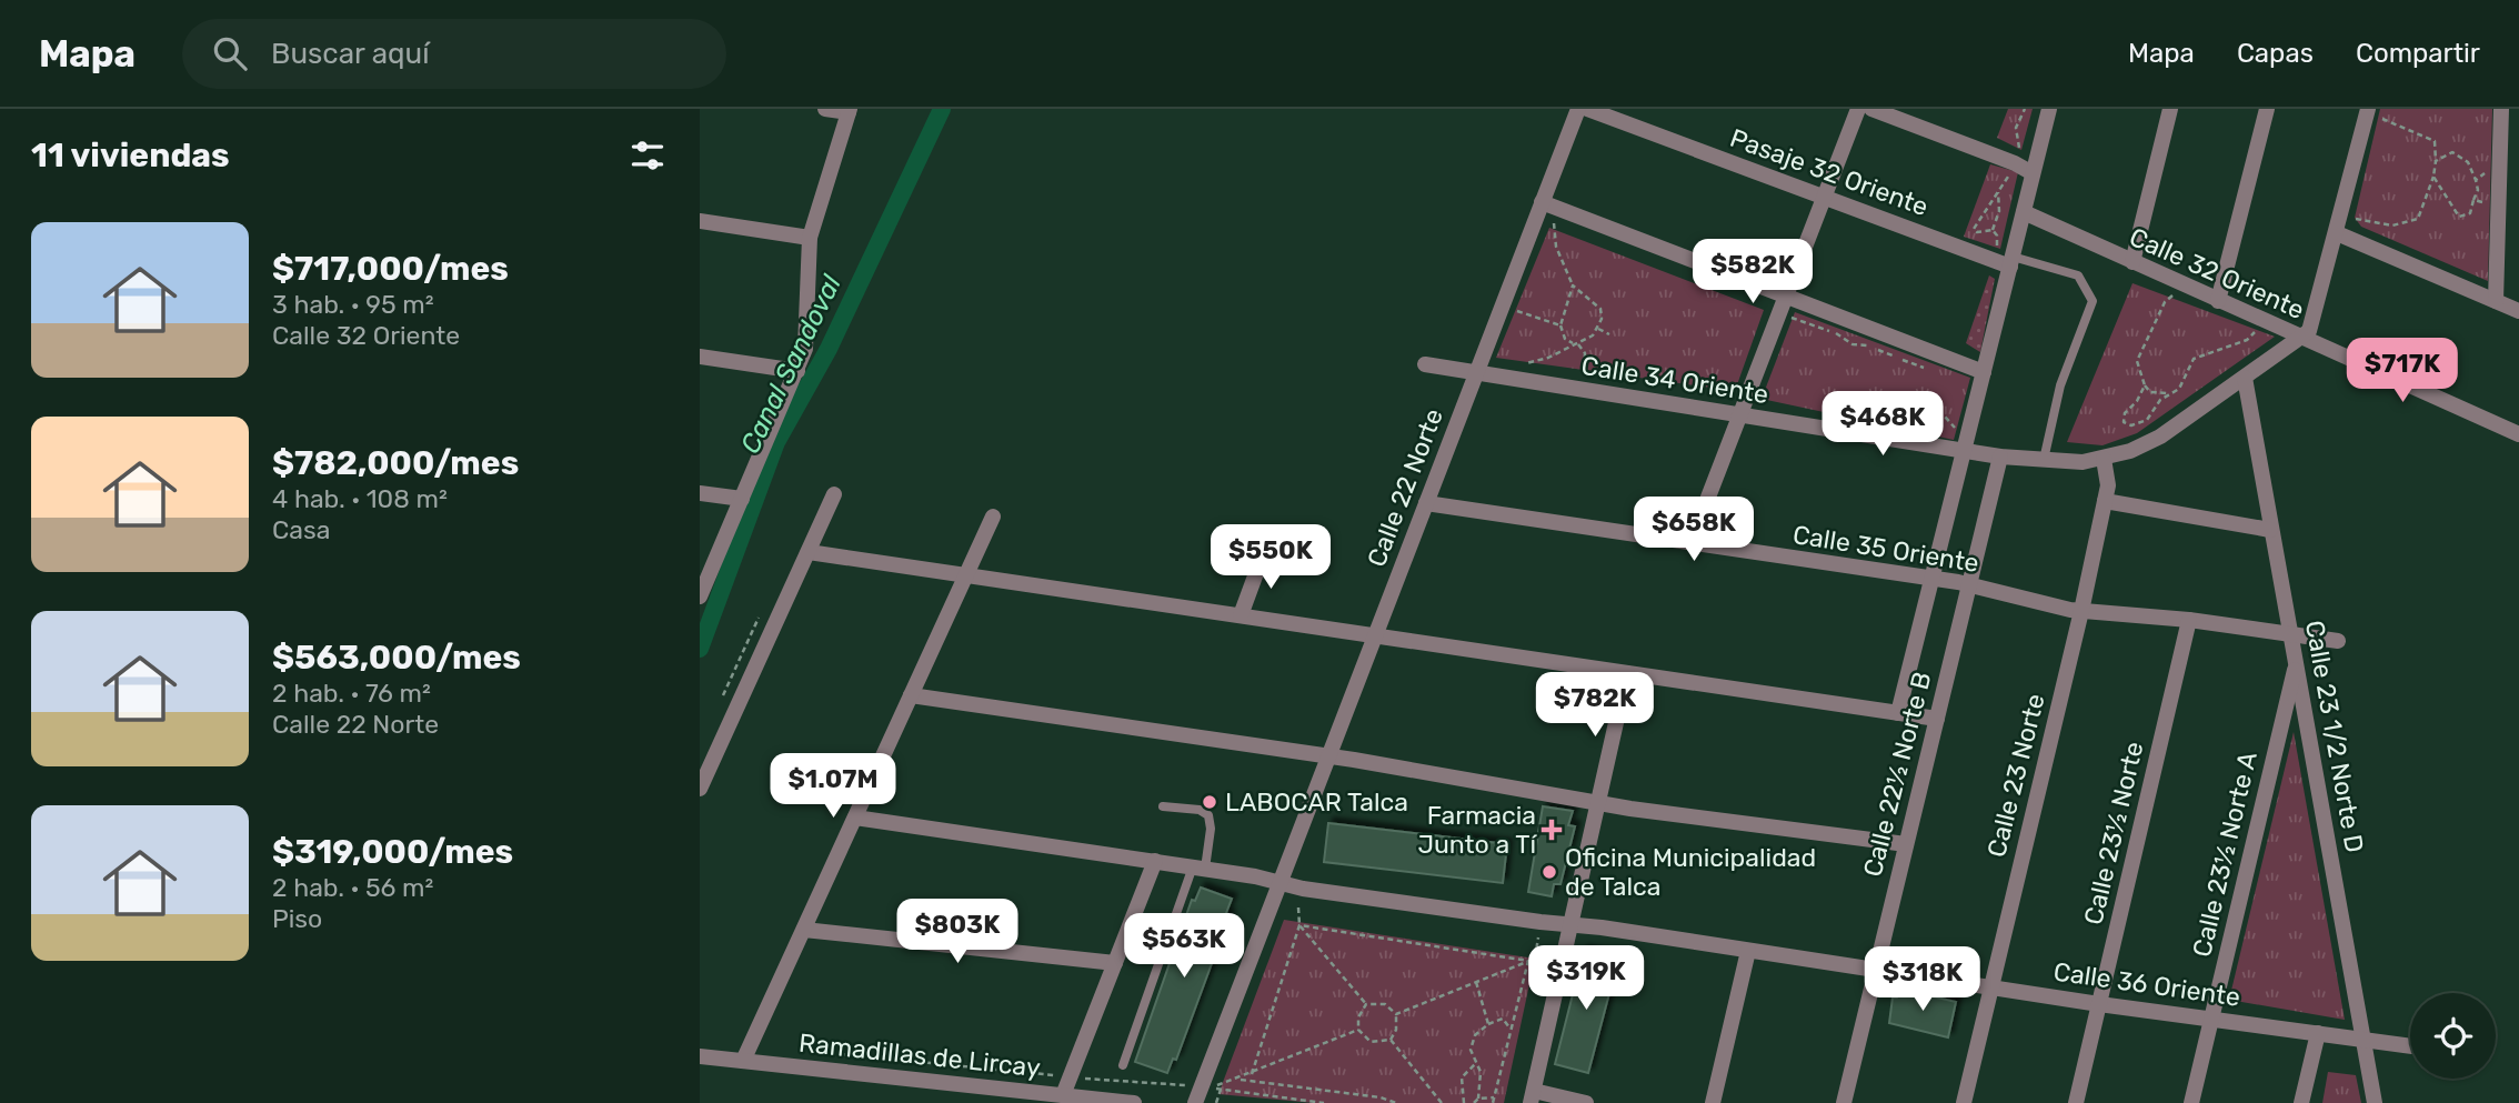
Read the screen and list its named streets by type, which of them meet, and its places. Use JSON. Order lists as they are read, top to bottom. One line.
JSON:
{"streets":{"street":["Pasaje 32 Oriente","Calle 32 Oriente","Calle 34 Oriente","Calle 22 Norte","Calle 35 Oriente","Calle 23 1/2 Norte D","Calle 22½ Norte B","Calle 23 Norte","Calle 23½ Norte","Calle 23½ Norte A","Calle 36 Oriente","Ramadillas de Lircay"]},"crossings":[["Pasaje 32 Oriente","Calle 22½ Norte B"],["Calle 32 Oriente","Calle 34 Oriente"],["Calle 32 Oriente","Calle 22½ Norte B"],["Calle 34 Oriente","Calle 22 Norte"],["Calle 34 Oriente","Calle 23 1/2 Norte D"],["Calle 34 Oriente","Calle 22½ Norte B"],["Calle 34 Oriente","Calle 23 Norte"],["Calle 22 Norte","Calle 35 Oriente"],["Calle 22 Norte","Calle 36 Oriente"],["Calle 35 Oriente","Calle 23 1/2 Norte D"],["Calle 35 Oriente","Calle 22½ Norte B"],["Calle 35 Oriente","Calle 23 Norte"],["Calle 35 Oriente","Calle 23½ Norte"],["Calle 23 1/2 Norte D","Calle 23½ Norte A"],["Calle 23 1/2 Norte D","Calle 36 Oriente"],["Calle 22½ Norte B","Calle 36 Oriente"],["Calle 23 Norte","Calle 36 Oriente"],["Calle 23½ Norte","Calle 36 Oriente"],["Calle 23½ Norte A","Calle 36 Oriente"]],"water":["Canal Sandoval"],"places":{"other":["LABOCAR Talca","Oficina Municipalidad de Talca"],"health":["Farmacia Junto a Tí"]},"page":{"header":"Mapa","search":"Buscar aquí","nav":["Mapa","Capas","Compartir"],"heading":"11 viviendas","list":[{"name":"$717,000/mes","note":"3 hab. · 95 m² · Calle 32 Oriente"},{"name":"$782,000/mes","note":"4 hab. · 108 m² · Casa"},{"name":"$563,000/mes","note":"2 hab. · 76 m² · Calle 22 Norte"},{"name":"$319,000/mes","note":"2 hab. · 56 m² · Piso"}],"price":["$582K","$717K","$468K","$658K","$550K","$782K","$1.07M","$803K","$563K","$319K","$318K"]}}
